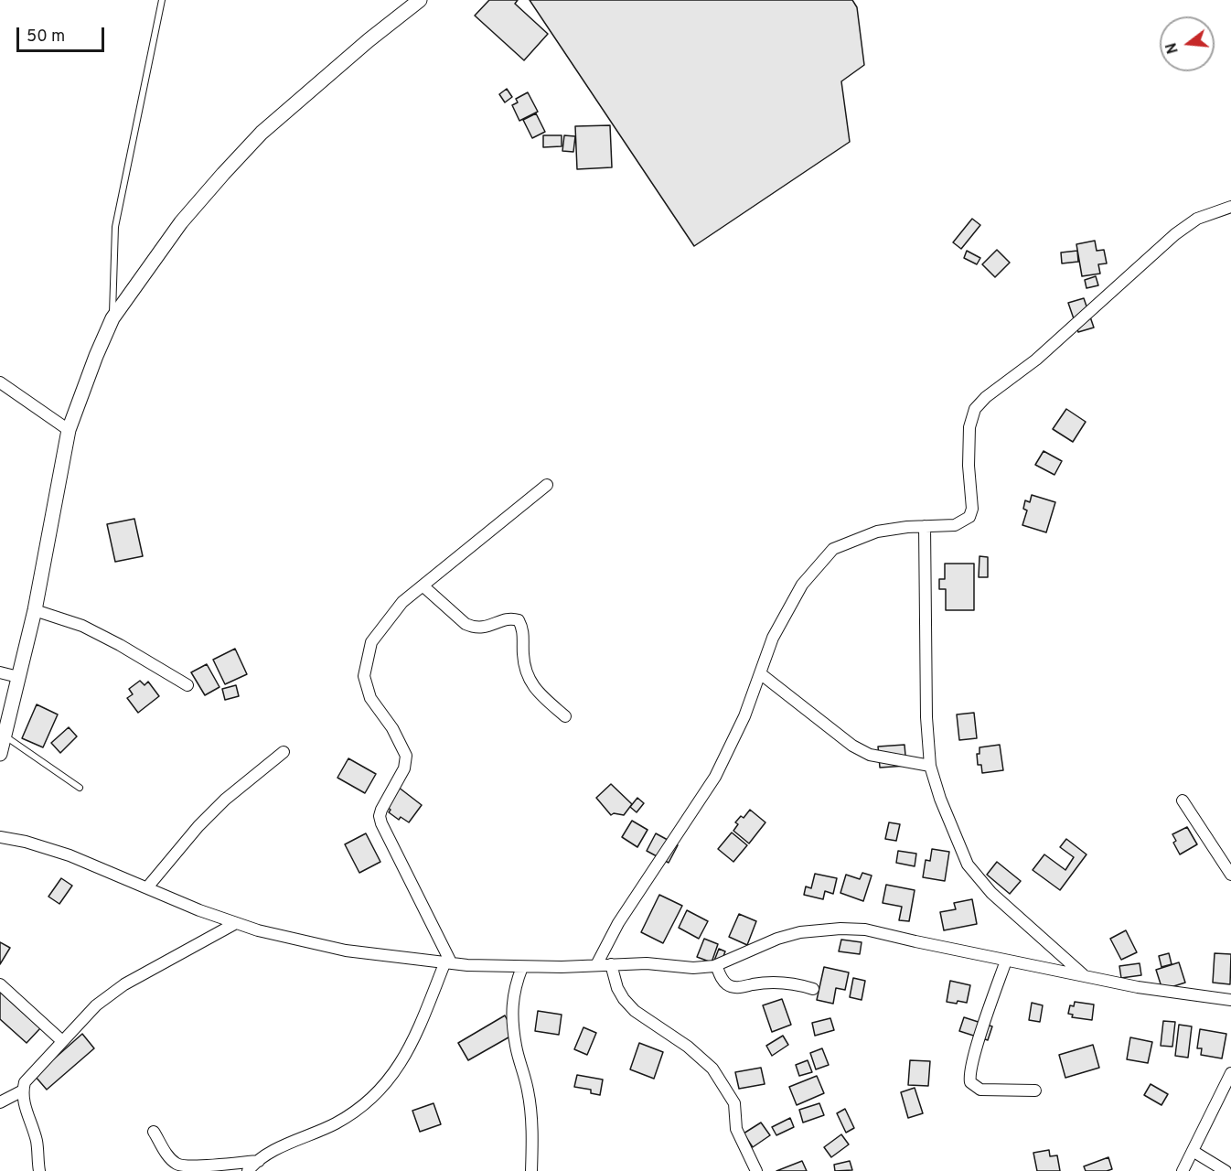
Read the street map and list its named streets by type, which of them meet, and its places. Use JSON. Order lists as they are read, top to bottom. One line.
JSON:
{"scale_bar":"50 m","north":"left"}
